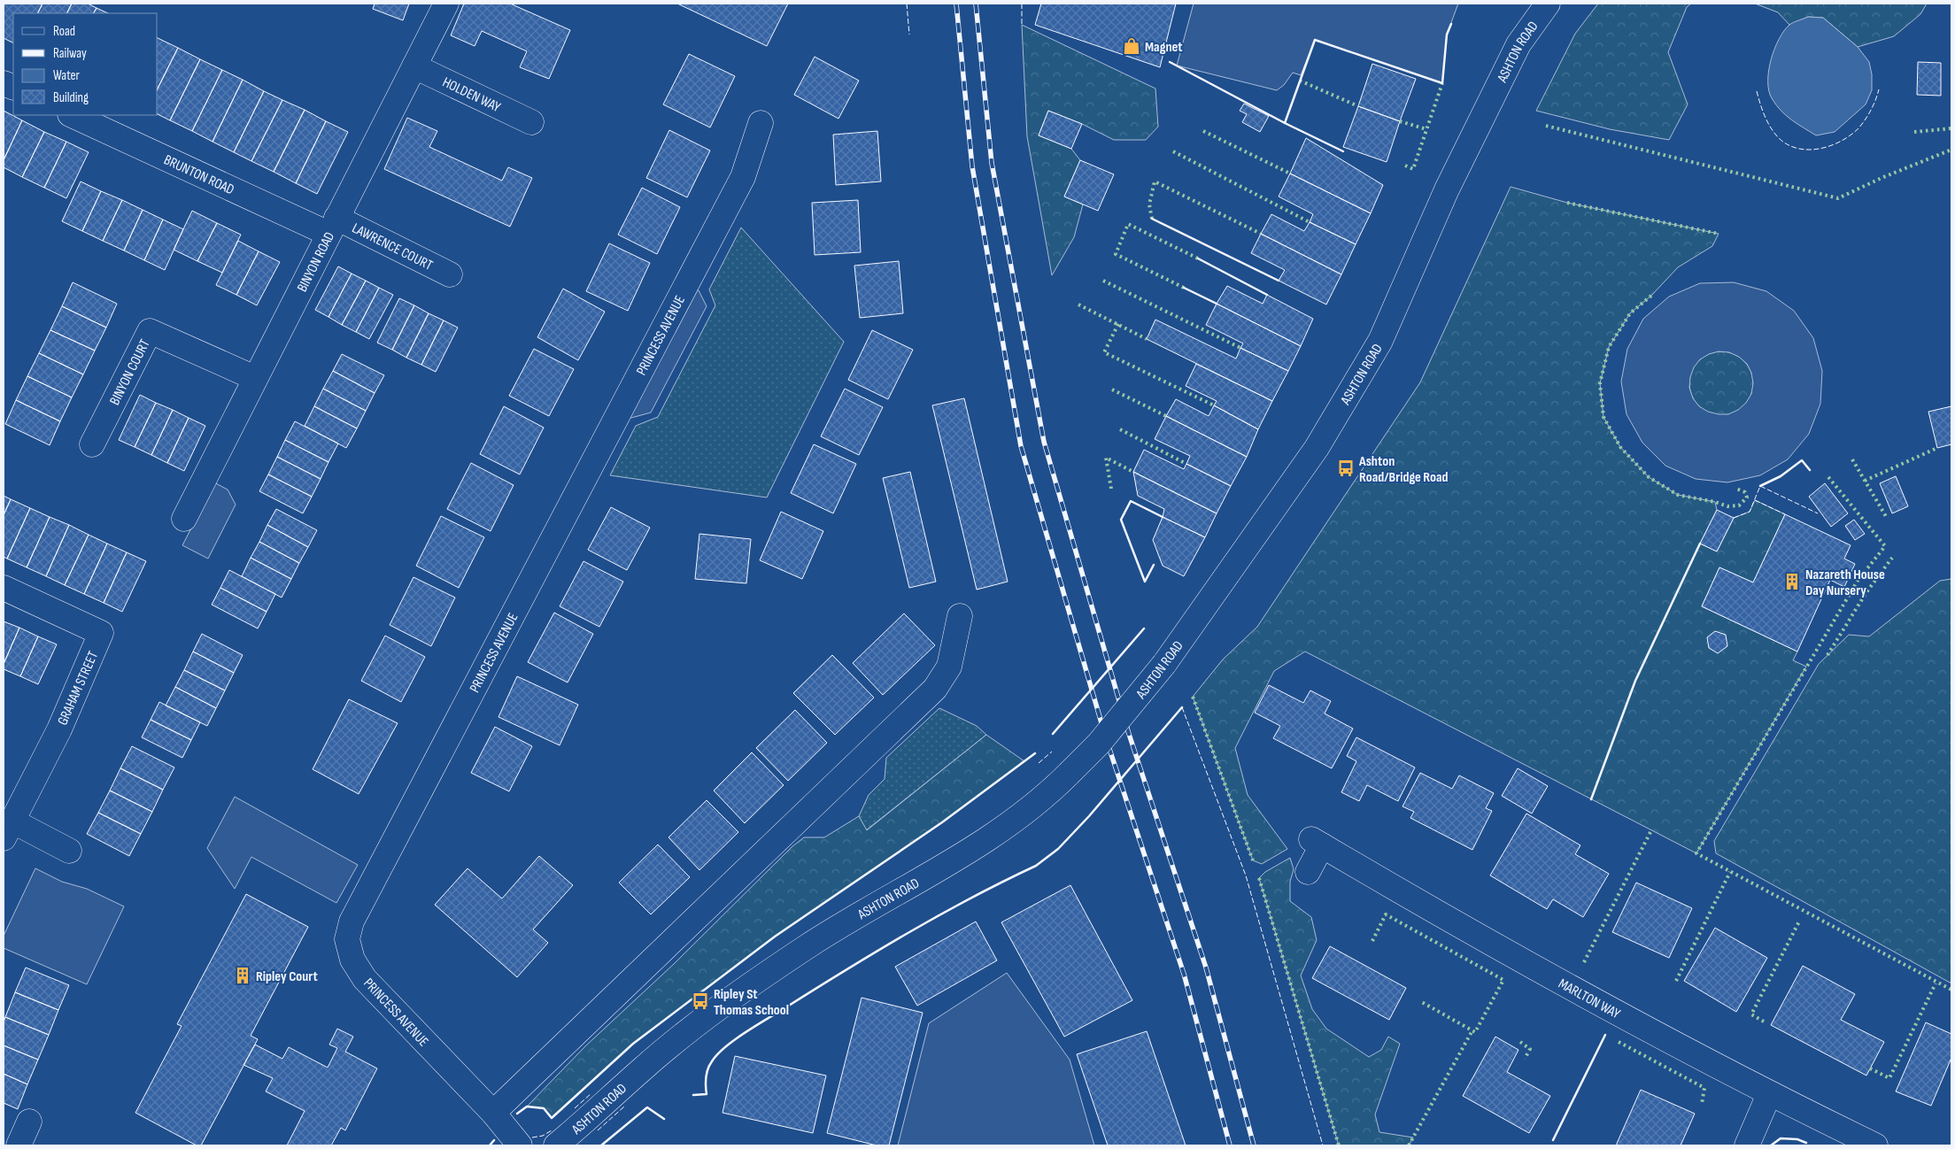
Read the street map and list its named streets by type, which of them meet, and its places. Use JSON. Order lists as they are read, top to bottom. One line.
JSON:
{"streets":{"street":["ASHTON ROAD","HOLDEN WAY","BRUNTON ROAD","LAWRENCE COURT","BINYON ROAD","PRINCESS AVENUE","BINYON COURT","GRAHAM STREET","MARLTON WAY"]},"crossings":[["HOLDEN WAY","BINYON ROAD"],["BRUNTON ROAD","LAWRENCE COURT"],["BRUNTON ROAD","BINYON ROAD"],["LAWRENCE COURT","BINYON ROAD"],["BINYON ROAD","BINYON COURT"]],"places":{"shop":["Magnet"],"bus stop":["Ashton Road/Bridge Road","Ripley St Thomas School"],"building":["Nazareth House Day Nursery","Ripley Court"]},"legend":["Road","Railway","Water","Building"]}
